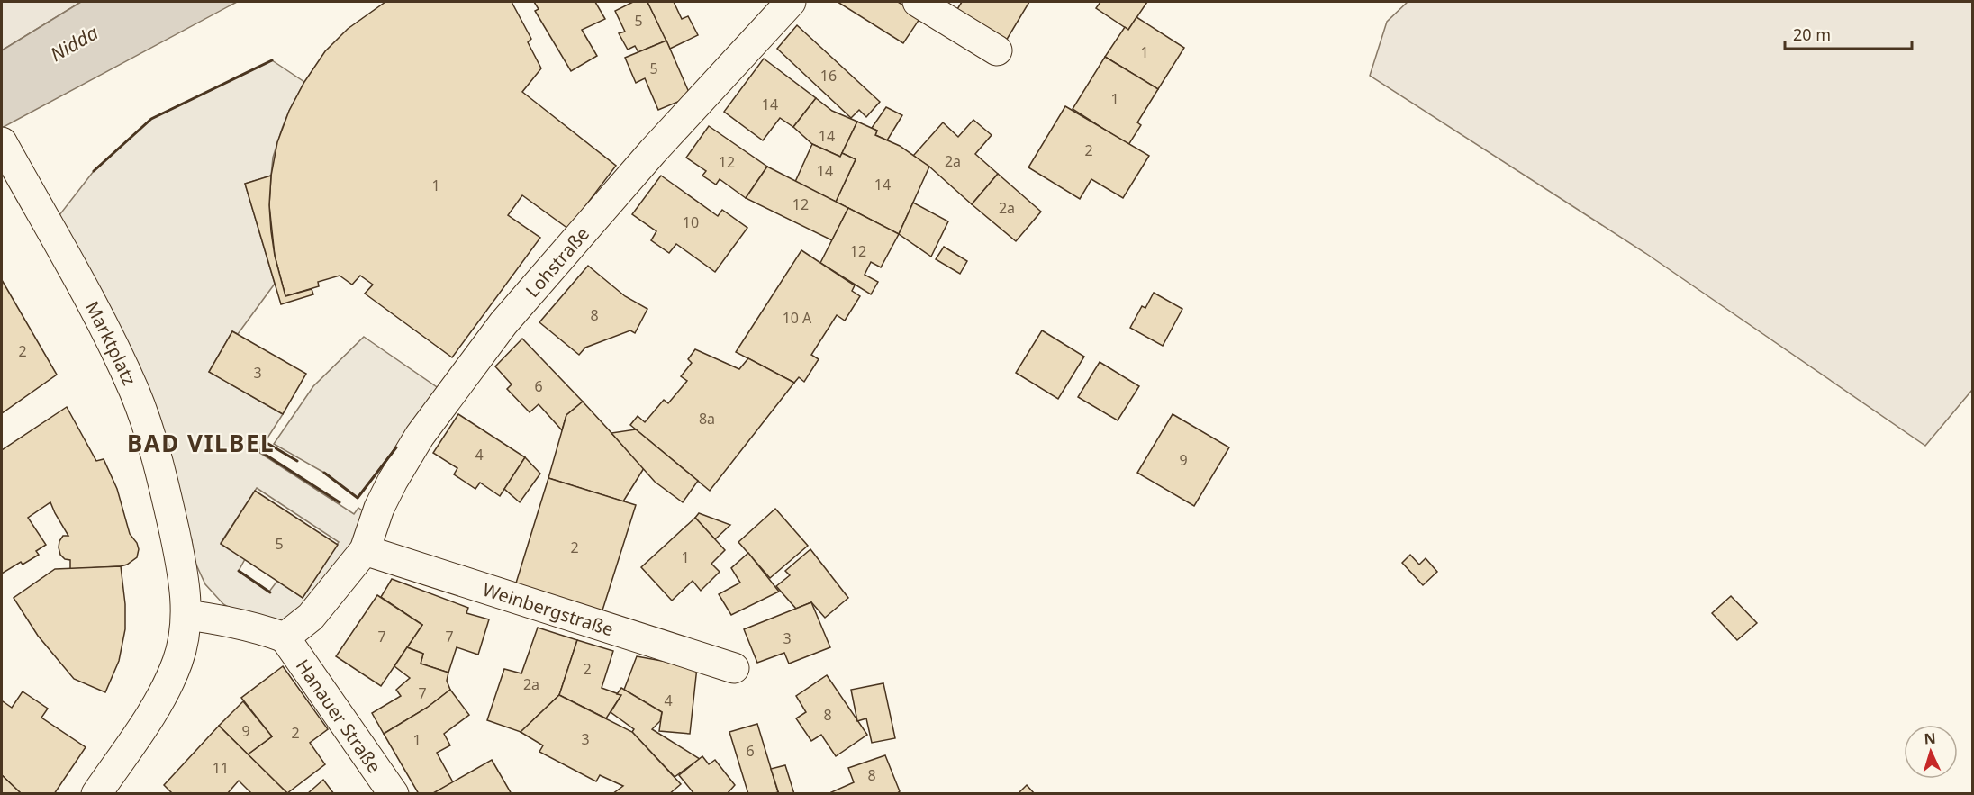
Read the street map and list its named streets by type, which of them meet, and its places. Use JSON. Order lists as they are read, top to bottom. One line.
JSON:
{"streets":{"street":["Lohstraße","Marktplatz","Weinbergstraße","Hanauer Straße"]},"crossings":[["Lohstraße","Weinbergstraße"]],"districts":["BAD VILBEL"],"water":["Nidda"],"house_numbers":["5","1","5","16","1","14","14","2","2a","12","14","14","1","12","2a","10","12","8","10 A","2","3","6","8a","4","9","5","2","1","7","7","3","2","2a","7","4","8","9","2","3","1","6","11","8"],"scale_bar":"20 m","north":"top"}
